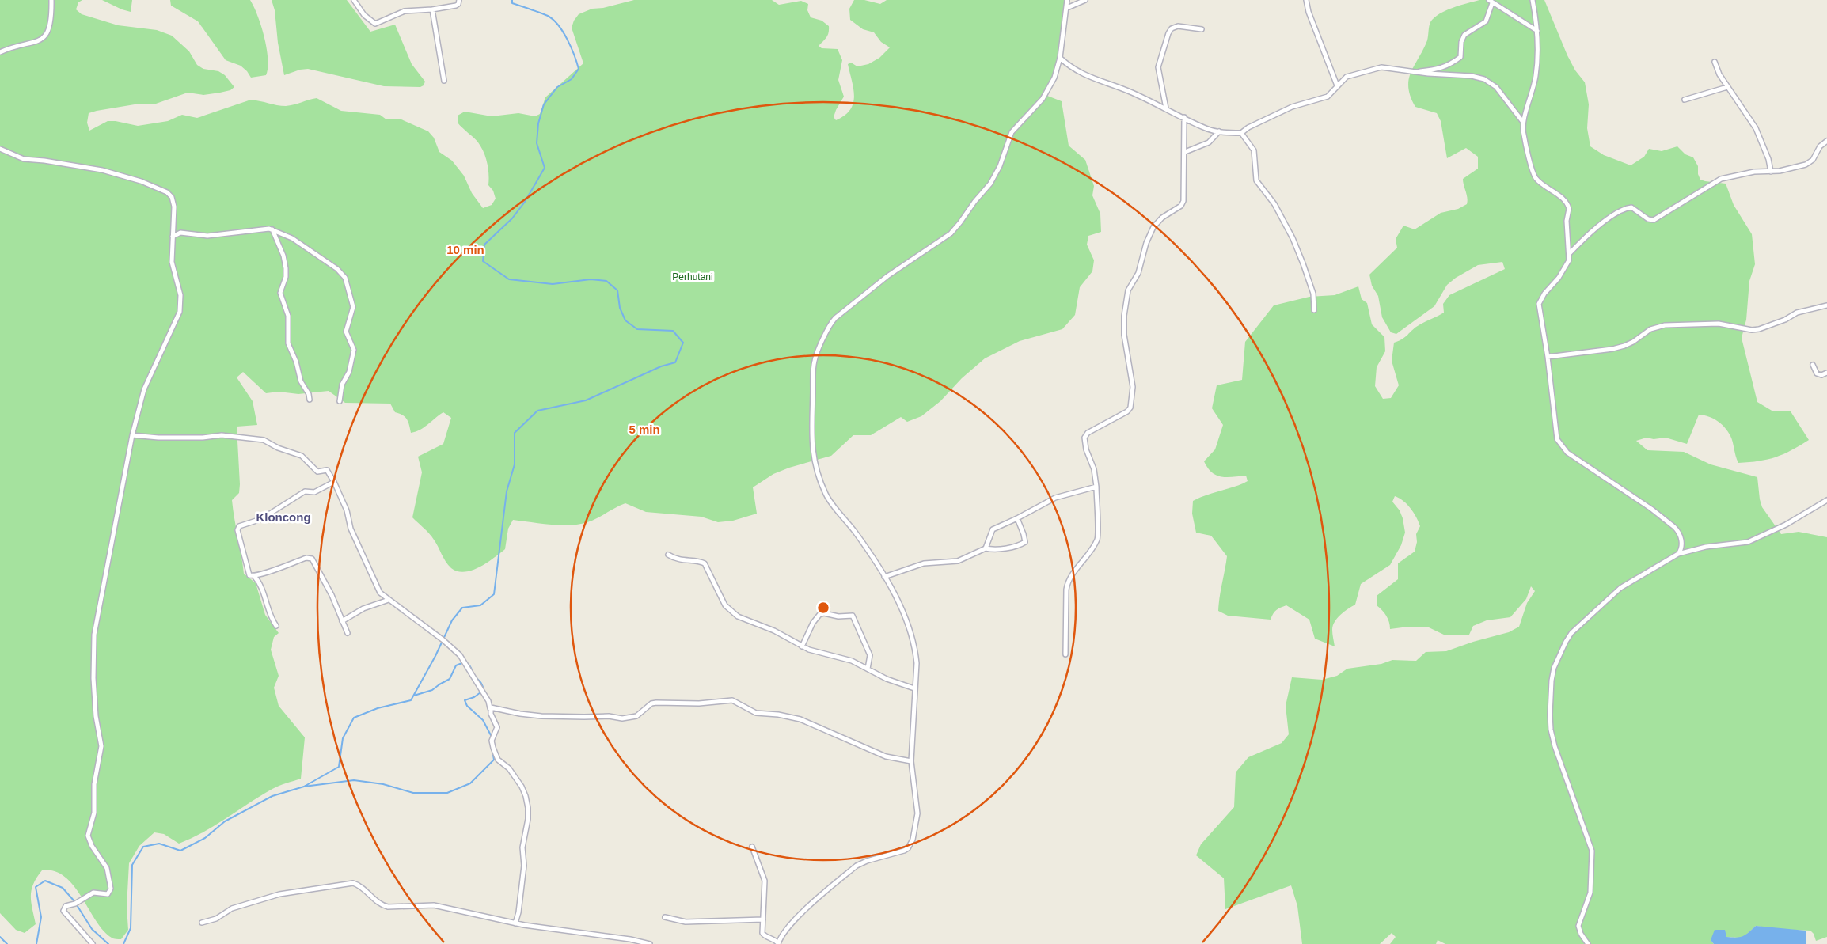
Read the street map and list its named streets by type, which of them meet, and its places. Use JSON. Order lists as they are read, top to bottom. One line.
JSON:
{"districts":["Kloncong"],"parks":["Perhutani"],"rings":["10 min","5 min"]}
